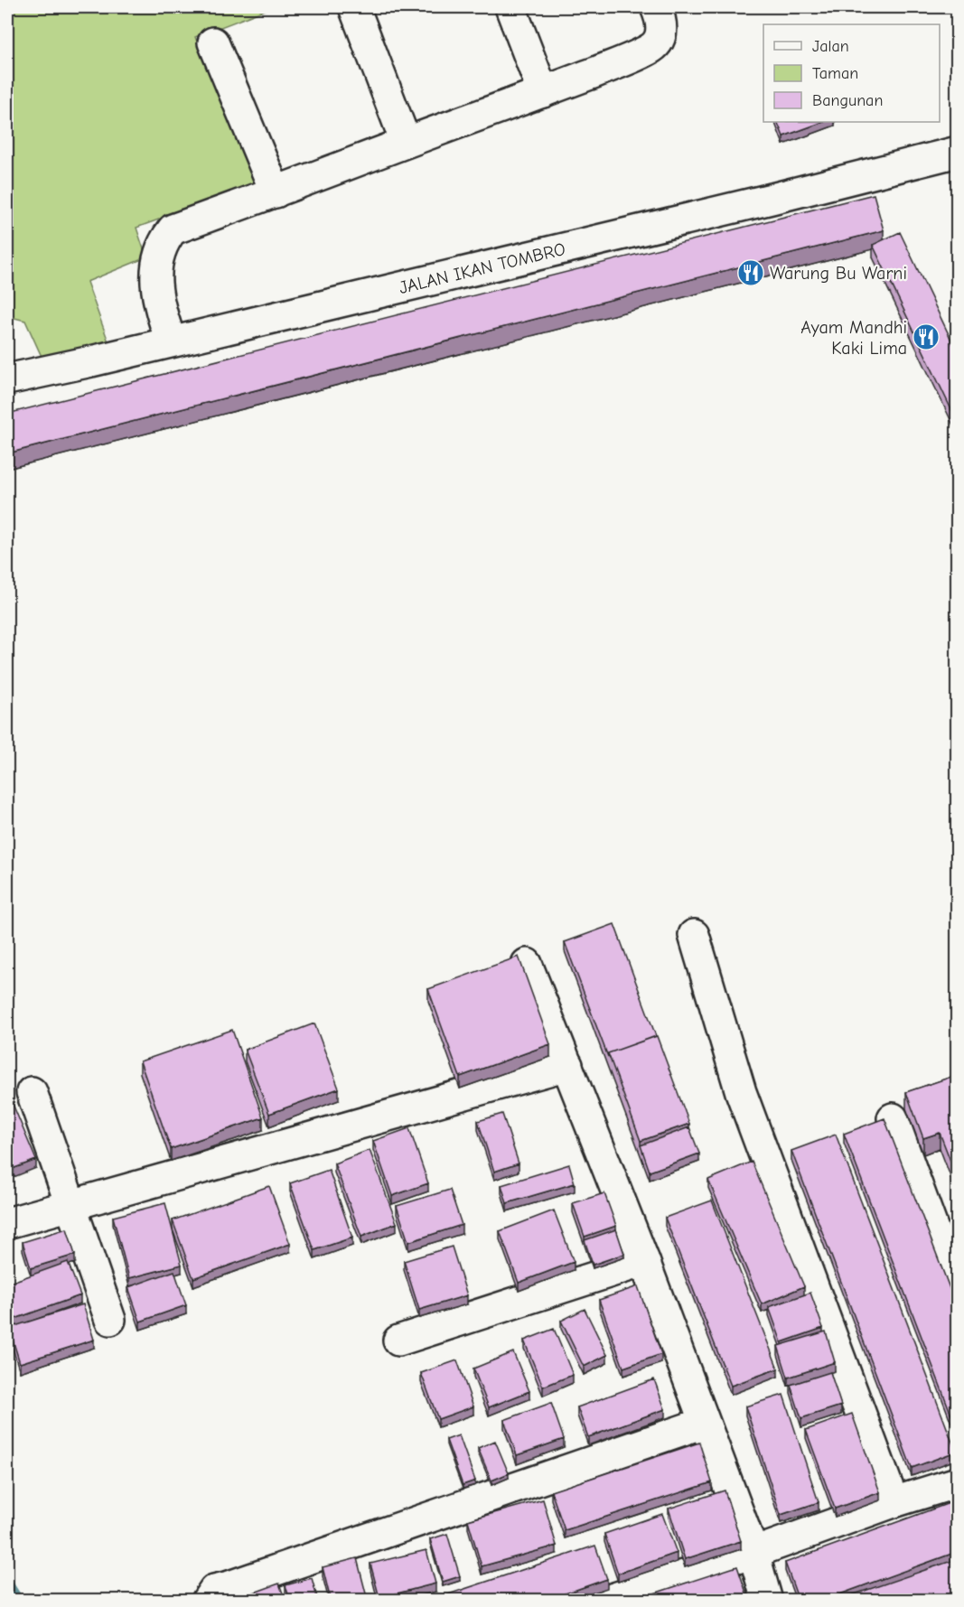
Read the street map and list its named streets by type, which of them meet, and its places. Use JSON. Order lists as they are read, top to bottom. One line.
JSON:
{"streets":{"street":["JALAN IKAN TOMBRO"]},"places":{"restaurant":["Warung Bu Warni","Ayam Mandhi Kaki Lima"]},"legend":["Jalan","Taman","Bangunan"]}
